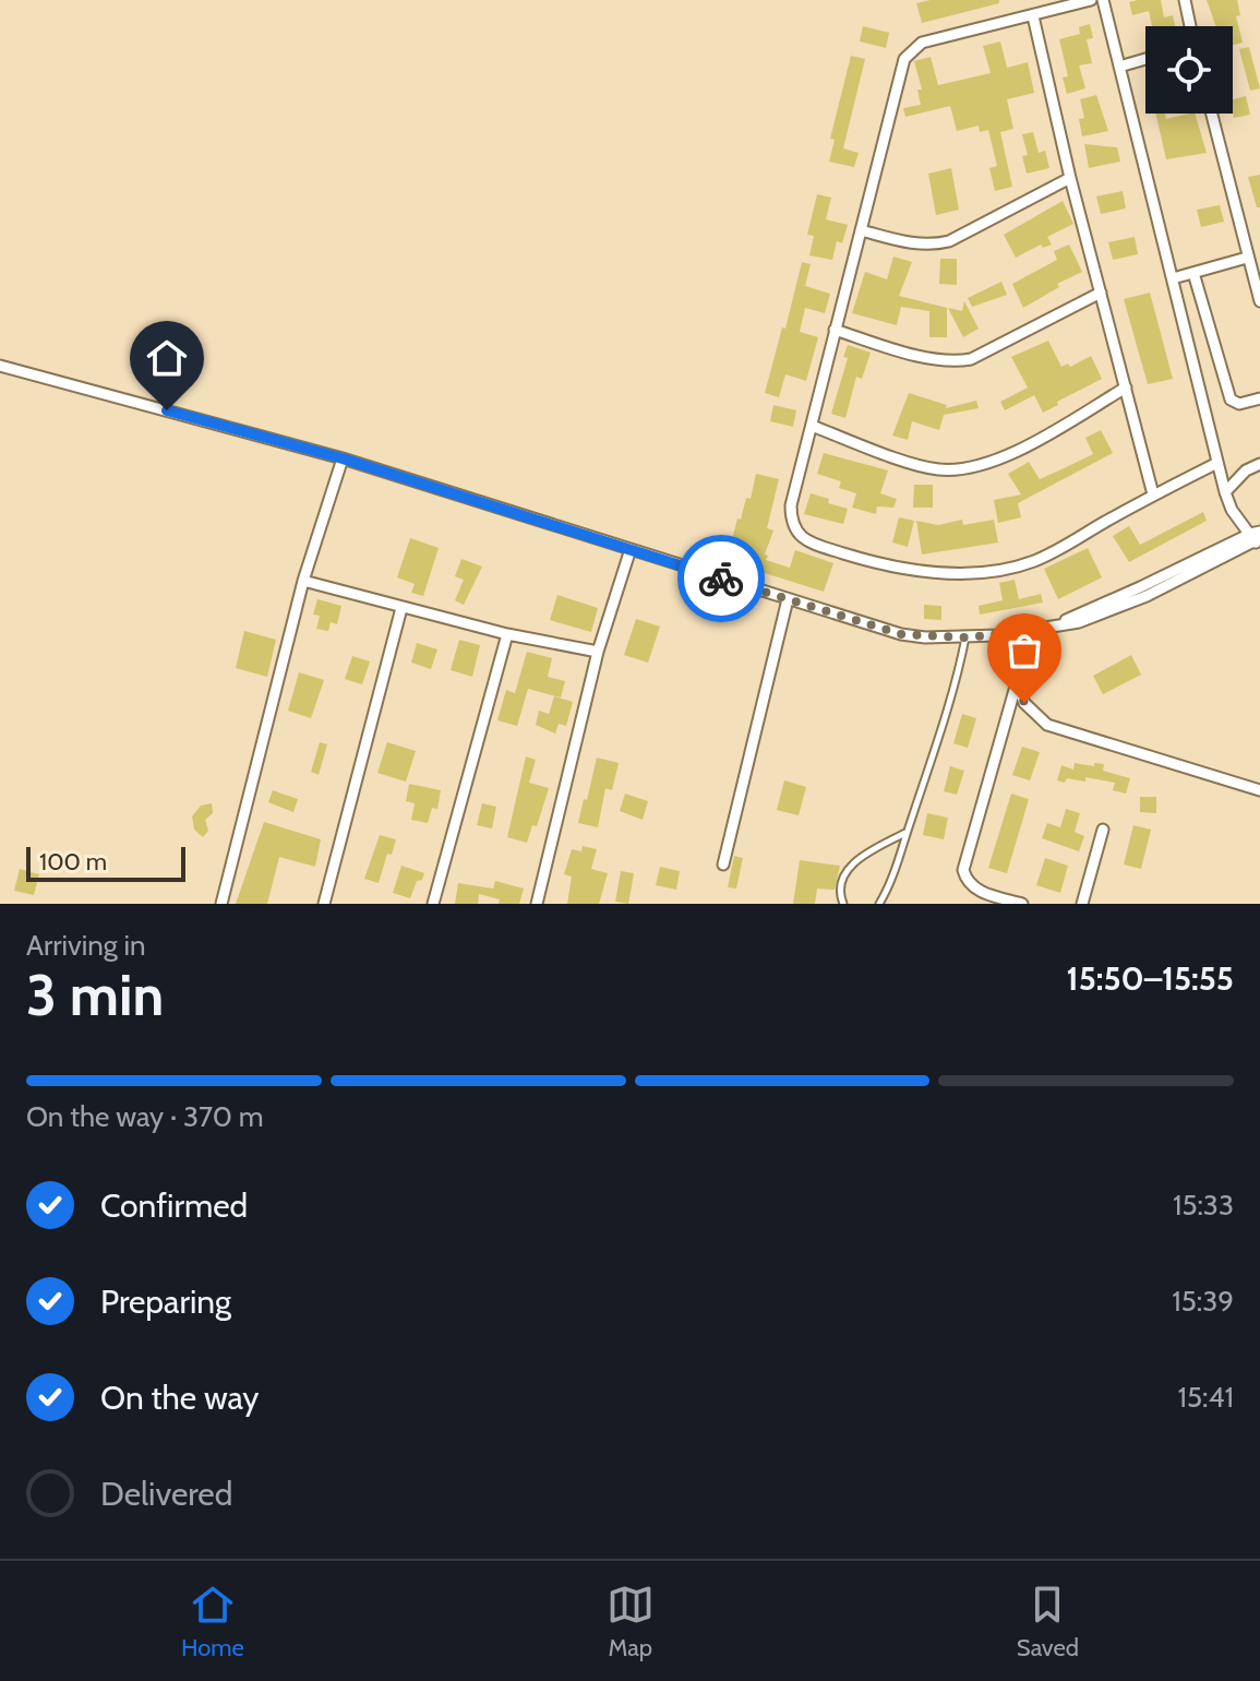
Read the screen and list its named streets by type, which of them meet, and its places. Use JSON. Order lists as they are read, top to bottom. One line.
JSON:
{"scale_bar":"100 m","page":{"scale":"100 m","heading":["3 min","Arriving in","15:50–15:55"],"bar":"On the way · 370 m","list":[["Confirmed","15:33"],["Preparing","15:39"],["On the way","15:41"],"Delivered"],"tabs":["Home","Map","Saved"]}}
